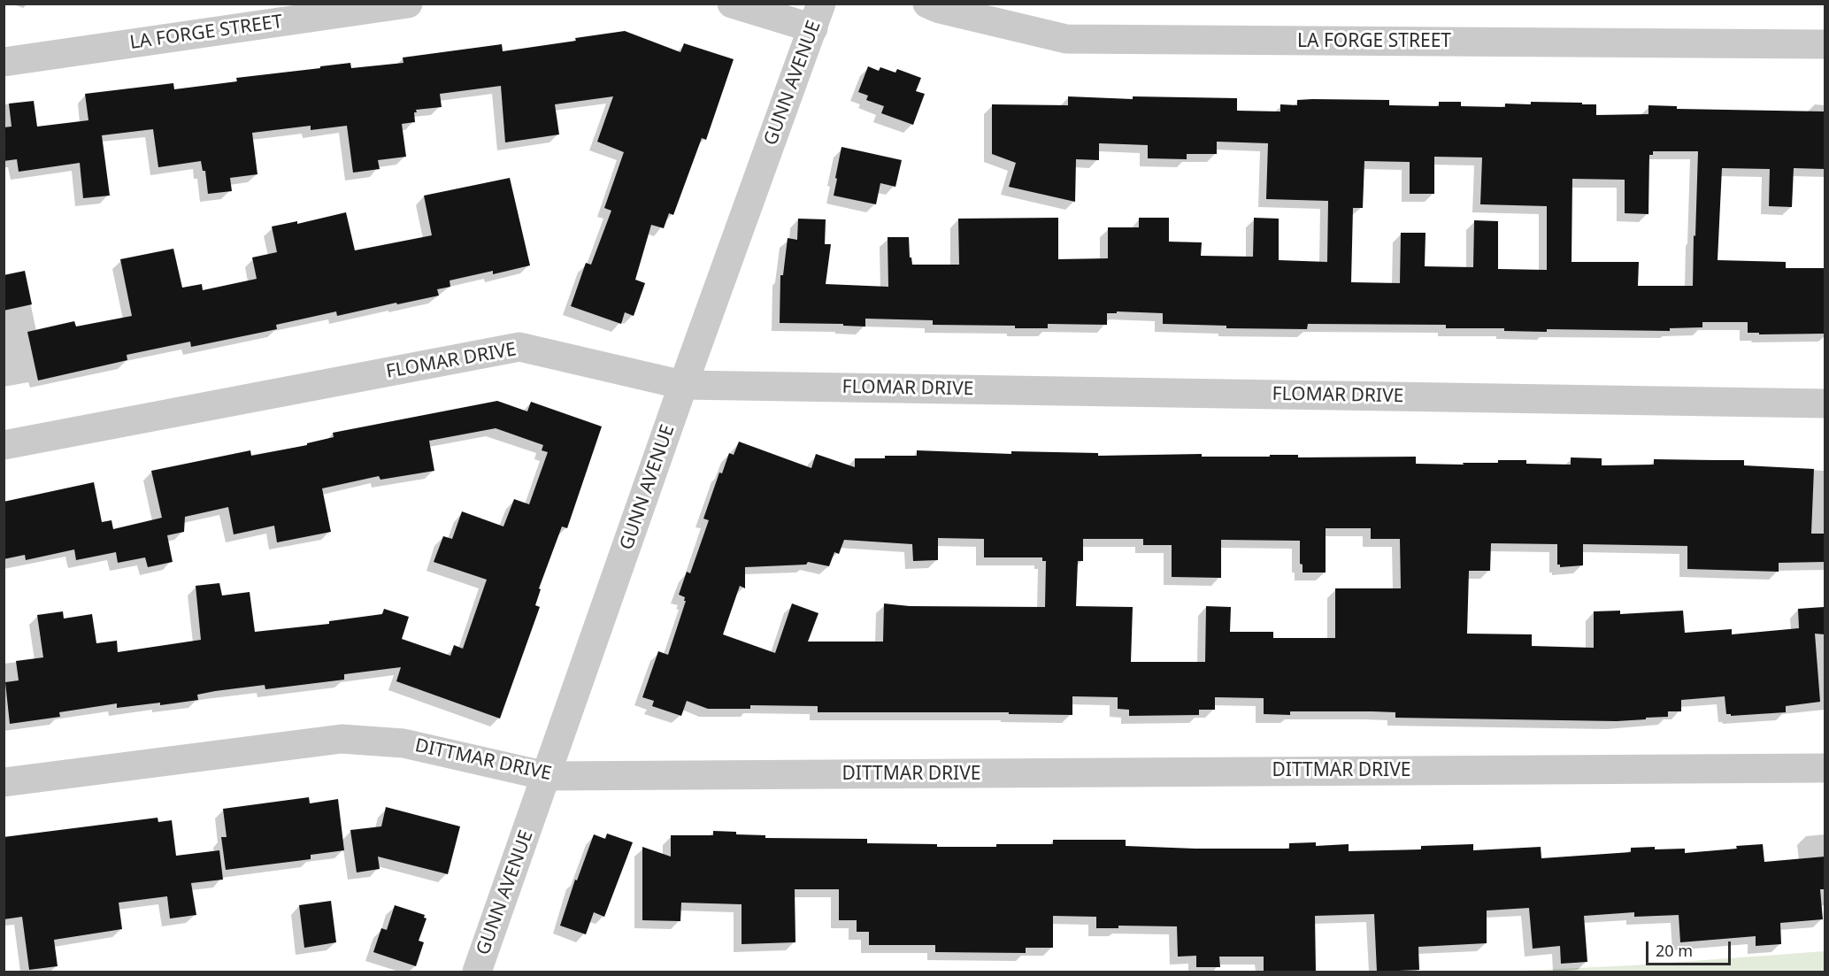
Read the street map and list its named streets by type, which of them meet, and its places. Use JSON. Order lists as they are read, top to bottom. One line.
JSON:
{"streets":{"street":["LA FORGE STREET","GUNN AVENUE","FLOMAR DRIVE","DITTMAR DRIVE"]},"crossings":[["GUNN AVENUE","FLOMAR DRIVE"],["GUNN AVENUE","DITTMAR DRIVE"]],"scale_bar":"20 m"}
